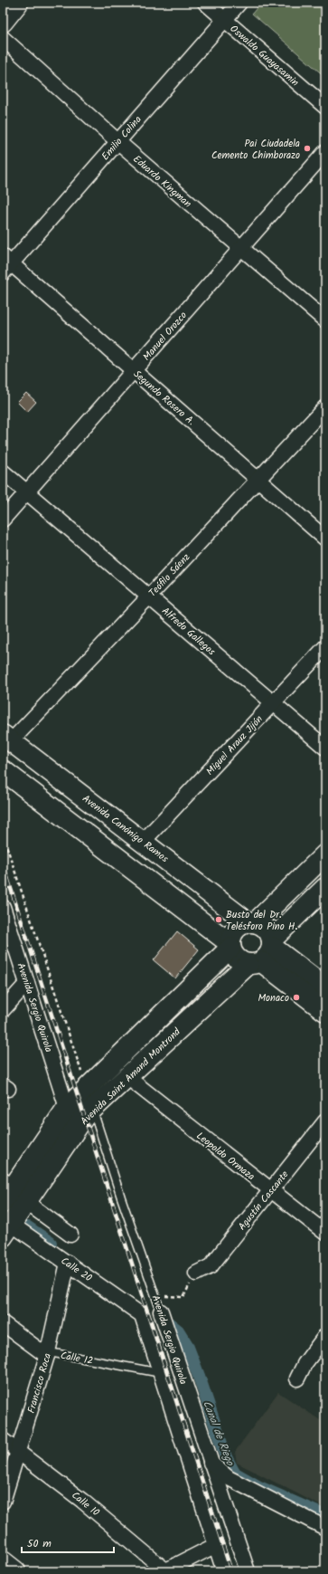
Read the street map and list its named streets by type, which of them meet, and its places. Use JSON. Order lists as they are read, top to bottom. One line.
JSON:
{"streets":{"street":["Oswaldo Guayasamin","Emilio Colina","Eduardo Kingman","Manuel Orozco","Segundo Rosero A.","Teófilo Sáenz","Alfredo Gallegos","Miguel Arauz Jijón","Avenida Canónigo Ramos","Avenida Sergio Quirola","Avenida Saint Amand Montrond","Leopoldo Ormaza","Agustín Cascante","Calle 20","Calle 12","Francisco Roca","Calle 10"]},"crossings":[["Oswaldo Guayasamin","Emilio Colina"],["Emilio Colina","Eduardo Kingman"],["Emilio Colina","Segundo Rosero A."],["Eduardo Kingman","Manuel Orozco"],["Manuel Orozco","Segundo Rosero A."],["Manuel Orozco","Alfredo Gallegos"],["Segundo Rosero A.","Teófilo Sáenz"],["Teófilo Sáenz","Alfredo Gallegos"],["Teófilo Sáenz","Avenida Canónigo Ramos"],["Alfredo Gallegos","Miguel Arauz Jijón"],["Miguel Arauz Jijón","Avenida Canónigo Ramos"],["Avenida Canónigo Ramos","Avenida Saint Amand Montrond"],["Avenida Sergio Quirola","Avenida Saint Amand Montrond"],["Avenida Sergio Quirola","Calle 20"],["Avenida Sergio Quirola","Calle 12"],["Avenida Saint Amand Montrond","Leopoldo Ormaza"],["Avenida Saint Amand Montrond","Calle 20"],["Leopoldo Ormaza","Agustín Cascante"],["Calle 20","Francisco Roca"],["Calle 12","Francisco Roca"],["Francisco Roca","Calle 10"]],"water":["Canal de Riego"],"places":["Pai Ciudadela Cemento Chimborazo","Busto del Dr. Telésforo Pino H.","Monaco"],"scale_bar":"50 m"}
